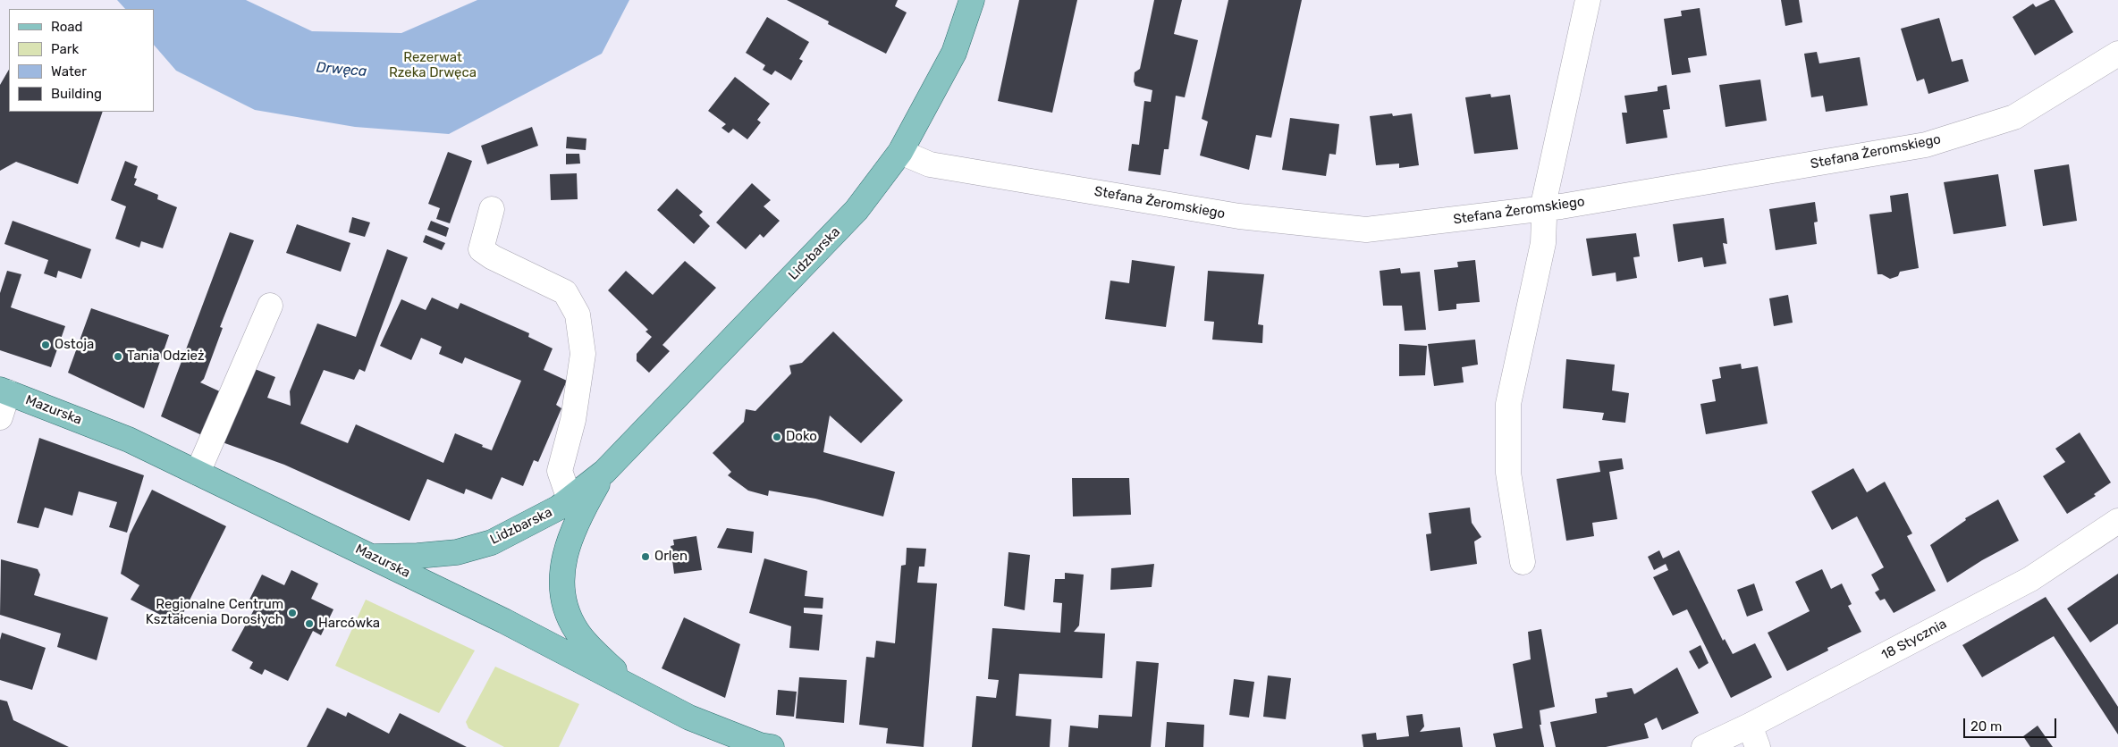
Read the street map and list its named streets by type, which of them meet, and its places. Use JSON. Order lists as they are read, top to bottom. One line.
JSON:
{"streets":{"main road":["Lidzbarska","Mazurska"],"street":["Stefana Żeromskiego","18 Stycznia"]},"crossings":[["Stefana Żeromskiego","Lidzbarska"],["Lidzbarska","Mazurska"]],"water":["Drwęca"],"parks":["Rezerwat Rzeka Drwęca"],"places":["Ostoja","Tania Odzież","Doko","Orlen","Regionalne Centrum Kształcenia Dorosłych","Harcówka"],"legend":["Road","Park","Water","Building"],"scale_bar":"20 m"}
